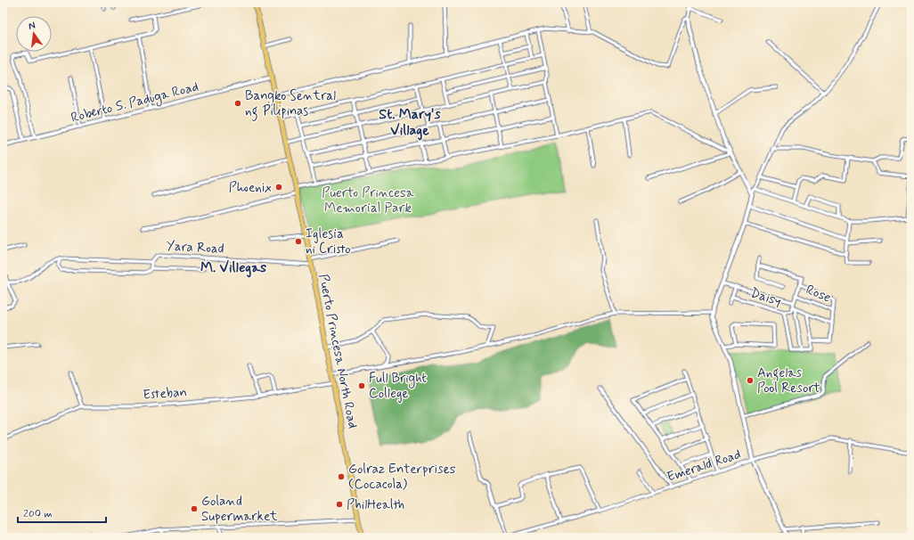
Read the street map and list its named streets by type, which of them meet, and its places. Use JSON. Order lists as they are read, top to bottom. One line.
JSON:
{"streets":{"main road":["Puerto Princesa North Road"],"street":["Roberto S. Paduga Road","Yara Road","Rose","Daisy","Esteban","Emerald Road"]},"crossings":[["Roberto S. Paduga Road","Puerto Princesa North Road"],["Yara Road","Puerto Princesa North Road"],["Puerto Princesa North Road","Esteban"]],"districts":["St. Mary's Village","M. Villegas"],"parks":["Puerto Princesa Memorial Park"],"places":["Bangko Sentral ng Pilipinas","Phoenix","Iglesia ni Cristo","Angelas Pool Resort","Full Bright College","Golraz Enterprises (Cocacola)","PhilHealth","Goland Supermarket"],"scale_bar":"200 m","north":"top"}
